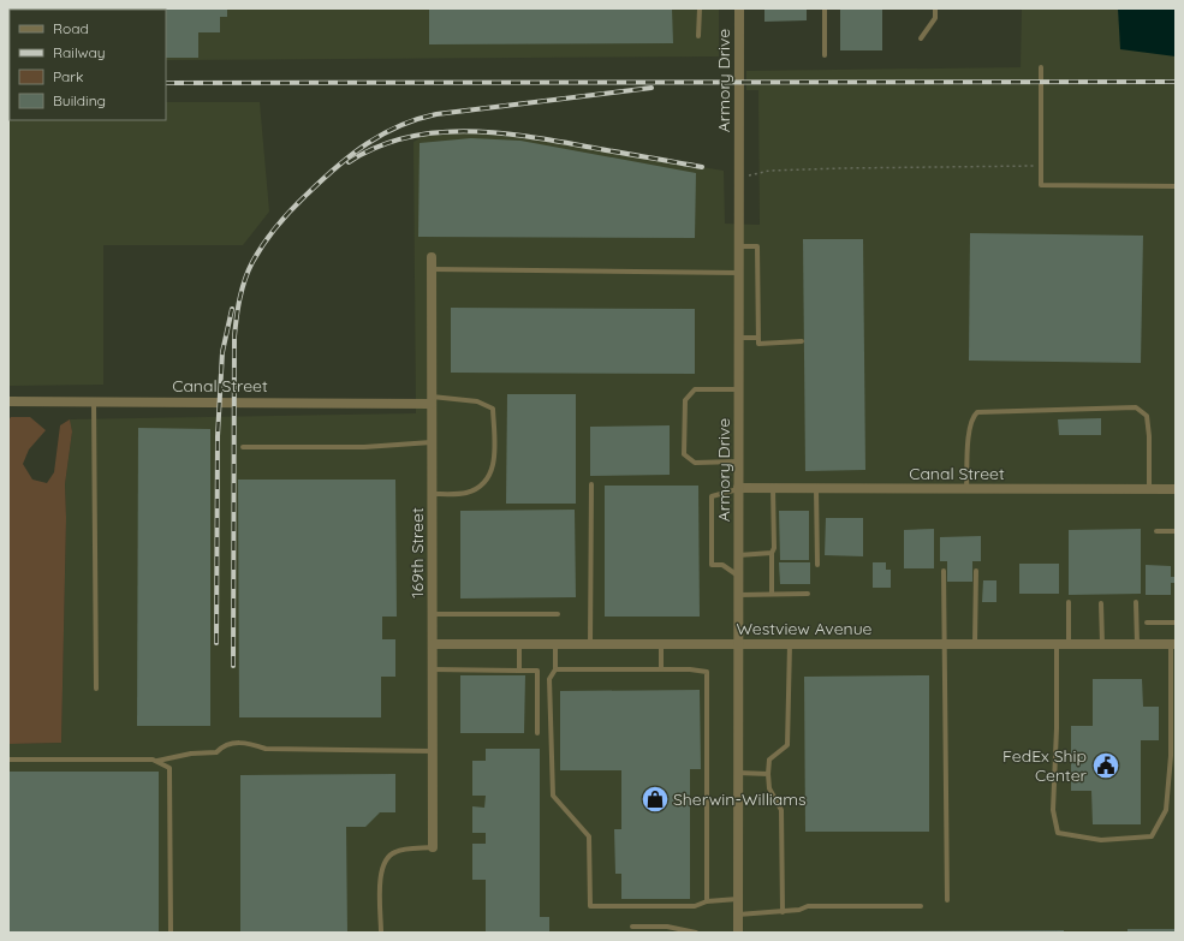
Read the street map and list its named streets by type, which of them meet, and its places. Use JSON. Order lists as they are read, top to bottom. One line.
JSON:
{"streets":{"street":["Armory Drive","Canal Street","169th Street","Westview Avenue"]},"crossings":[["Armory Drive","Canal Street"],["Armory Drive","Westview Avenue"],["Canal Street","169th Street"],["169th Street","Westview Avenue"]],"places":{"public building":["FedEx Ship Center"],"shop":["Sherwin-Williams"]},"legend":["Road","Railway","Park","Building"]}
